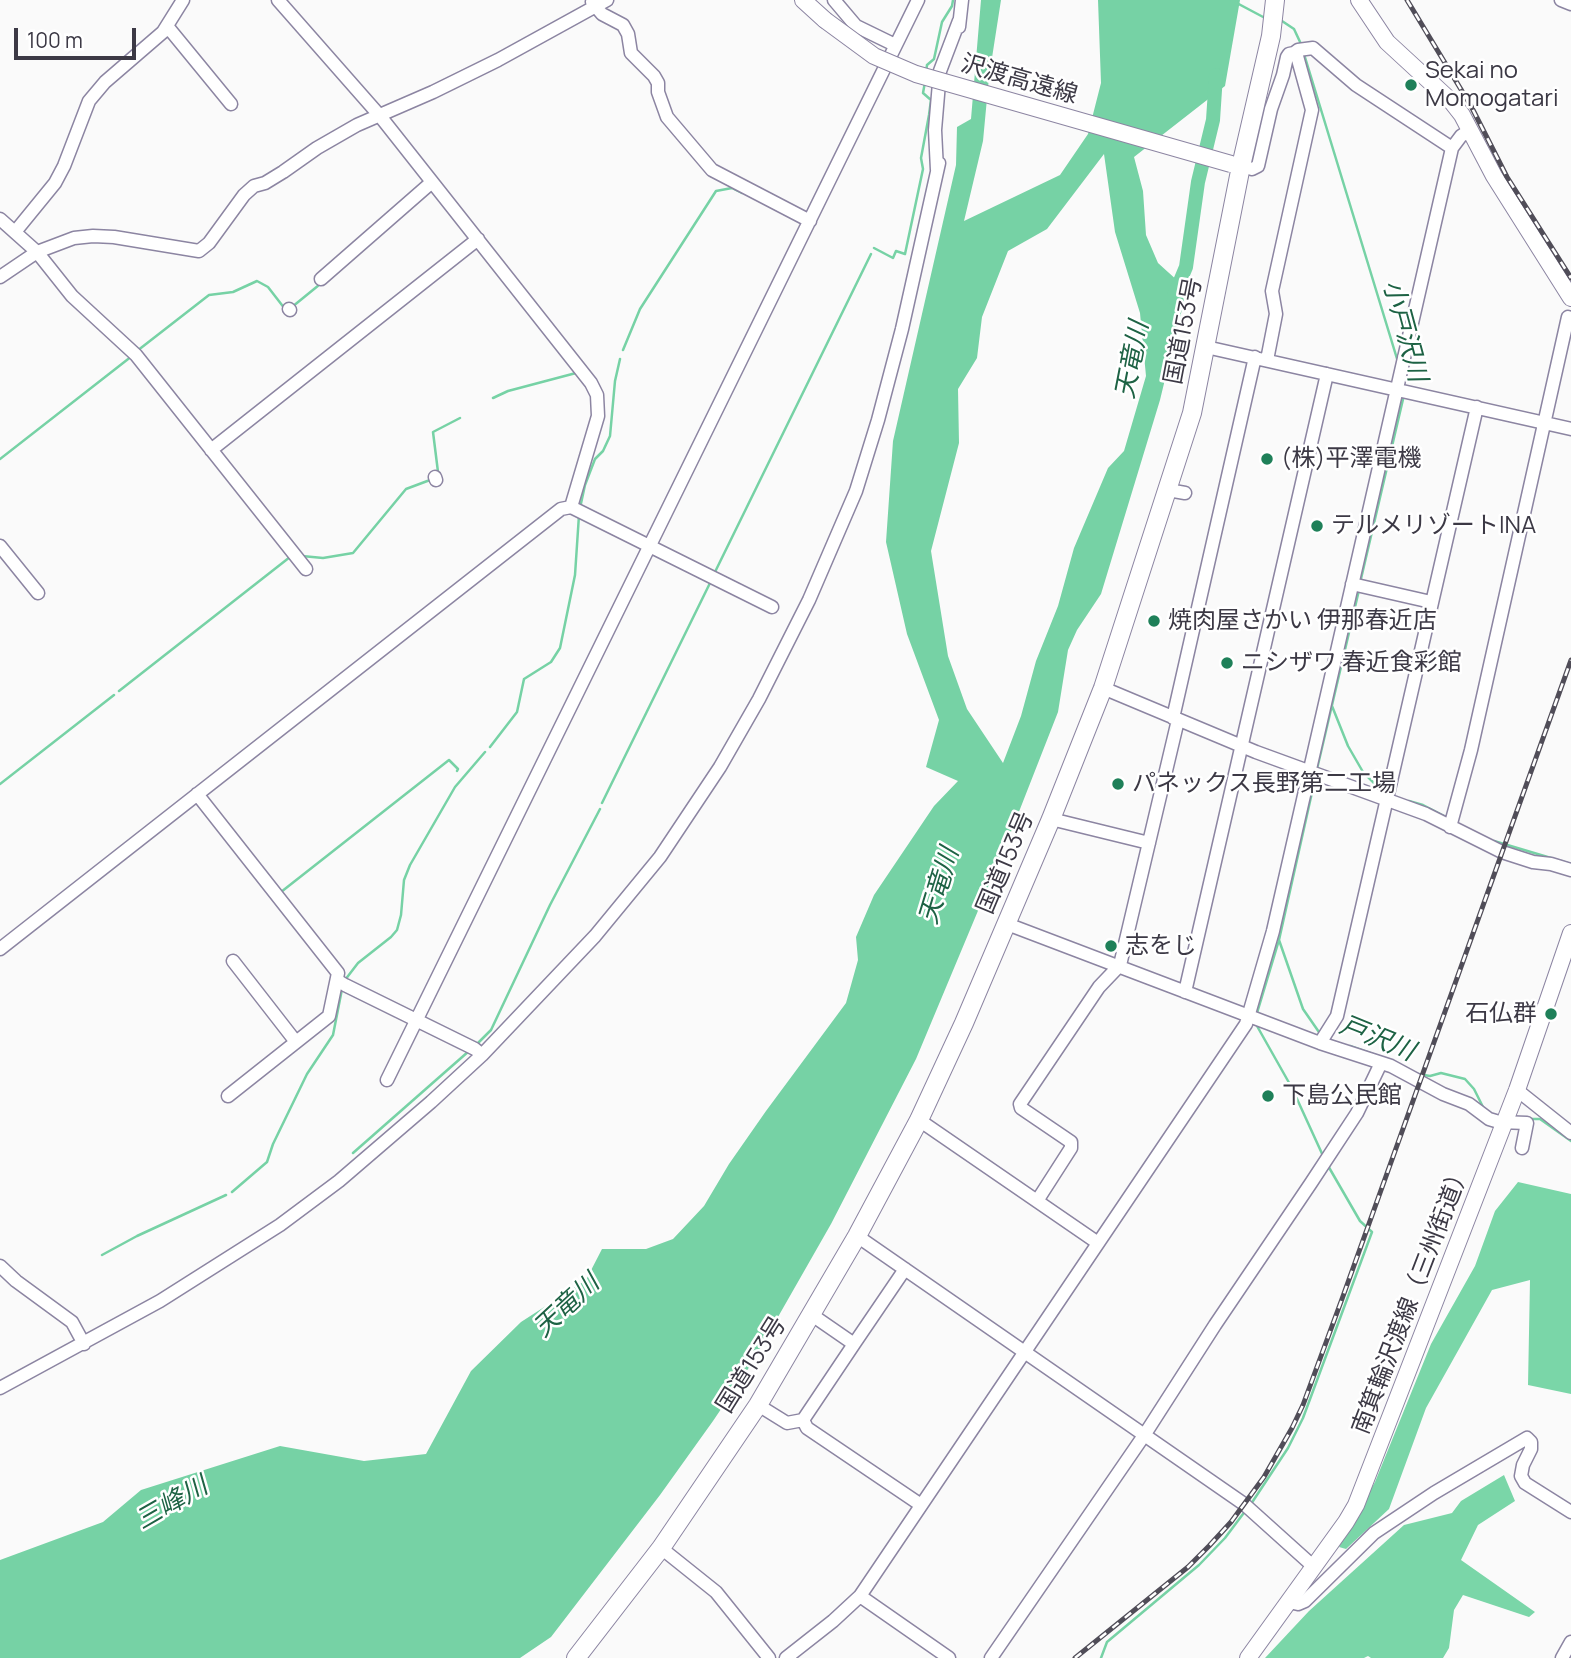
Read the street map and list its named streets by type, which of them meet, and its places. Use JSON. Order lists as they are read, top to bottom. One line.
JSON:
{"streets":{"highway":["国道153号"],"main road":["沢渡高遠線","南箕輪沢渡線（三州街道）"]},"crossings":[["沢渡高遠線","国道153号"]],"water":["小戸沢川","天竜川","戸沢川","三峰川"],"places":["Sekai no Momogatari","(株)平澤電機","テルメリゾートINA","焼肉屋さかい 伊那春近店","ニシザワ 春近食彩館","パネックス長野第二工場","志をじ","石仏群","下島公民館"],"scale_bar":"100 m"}
